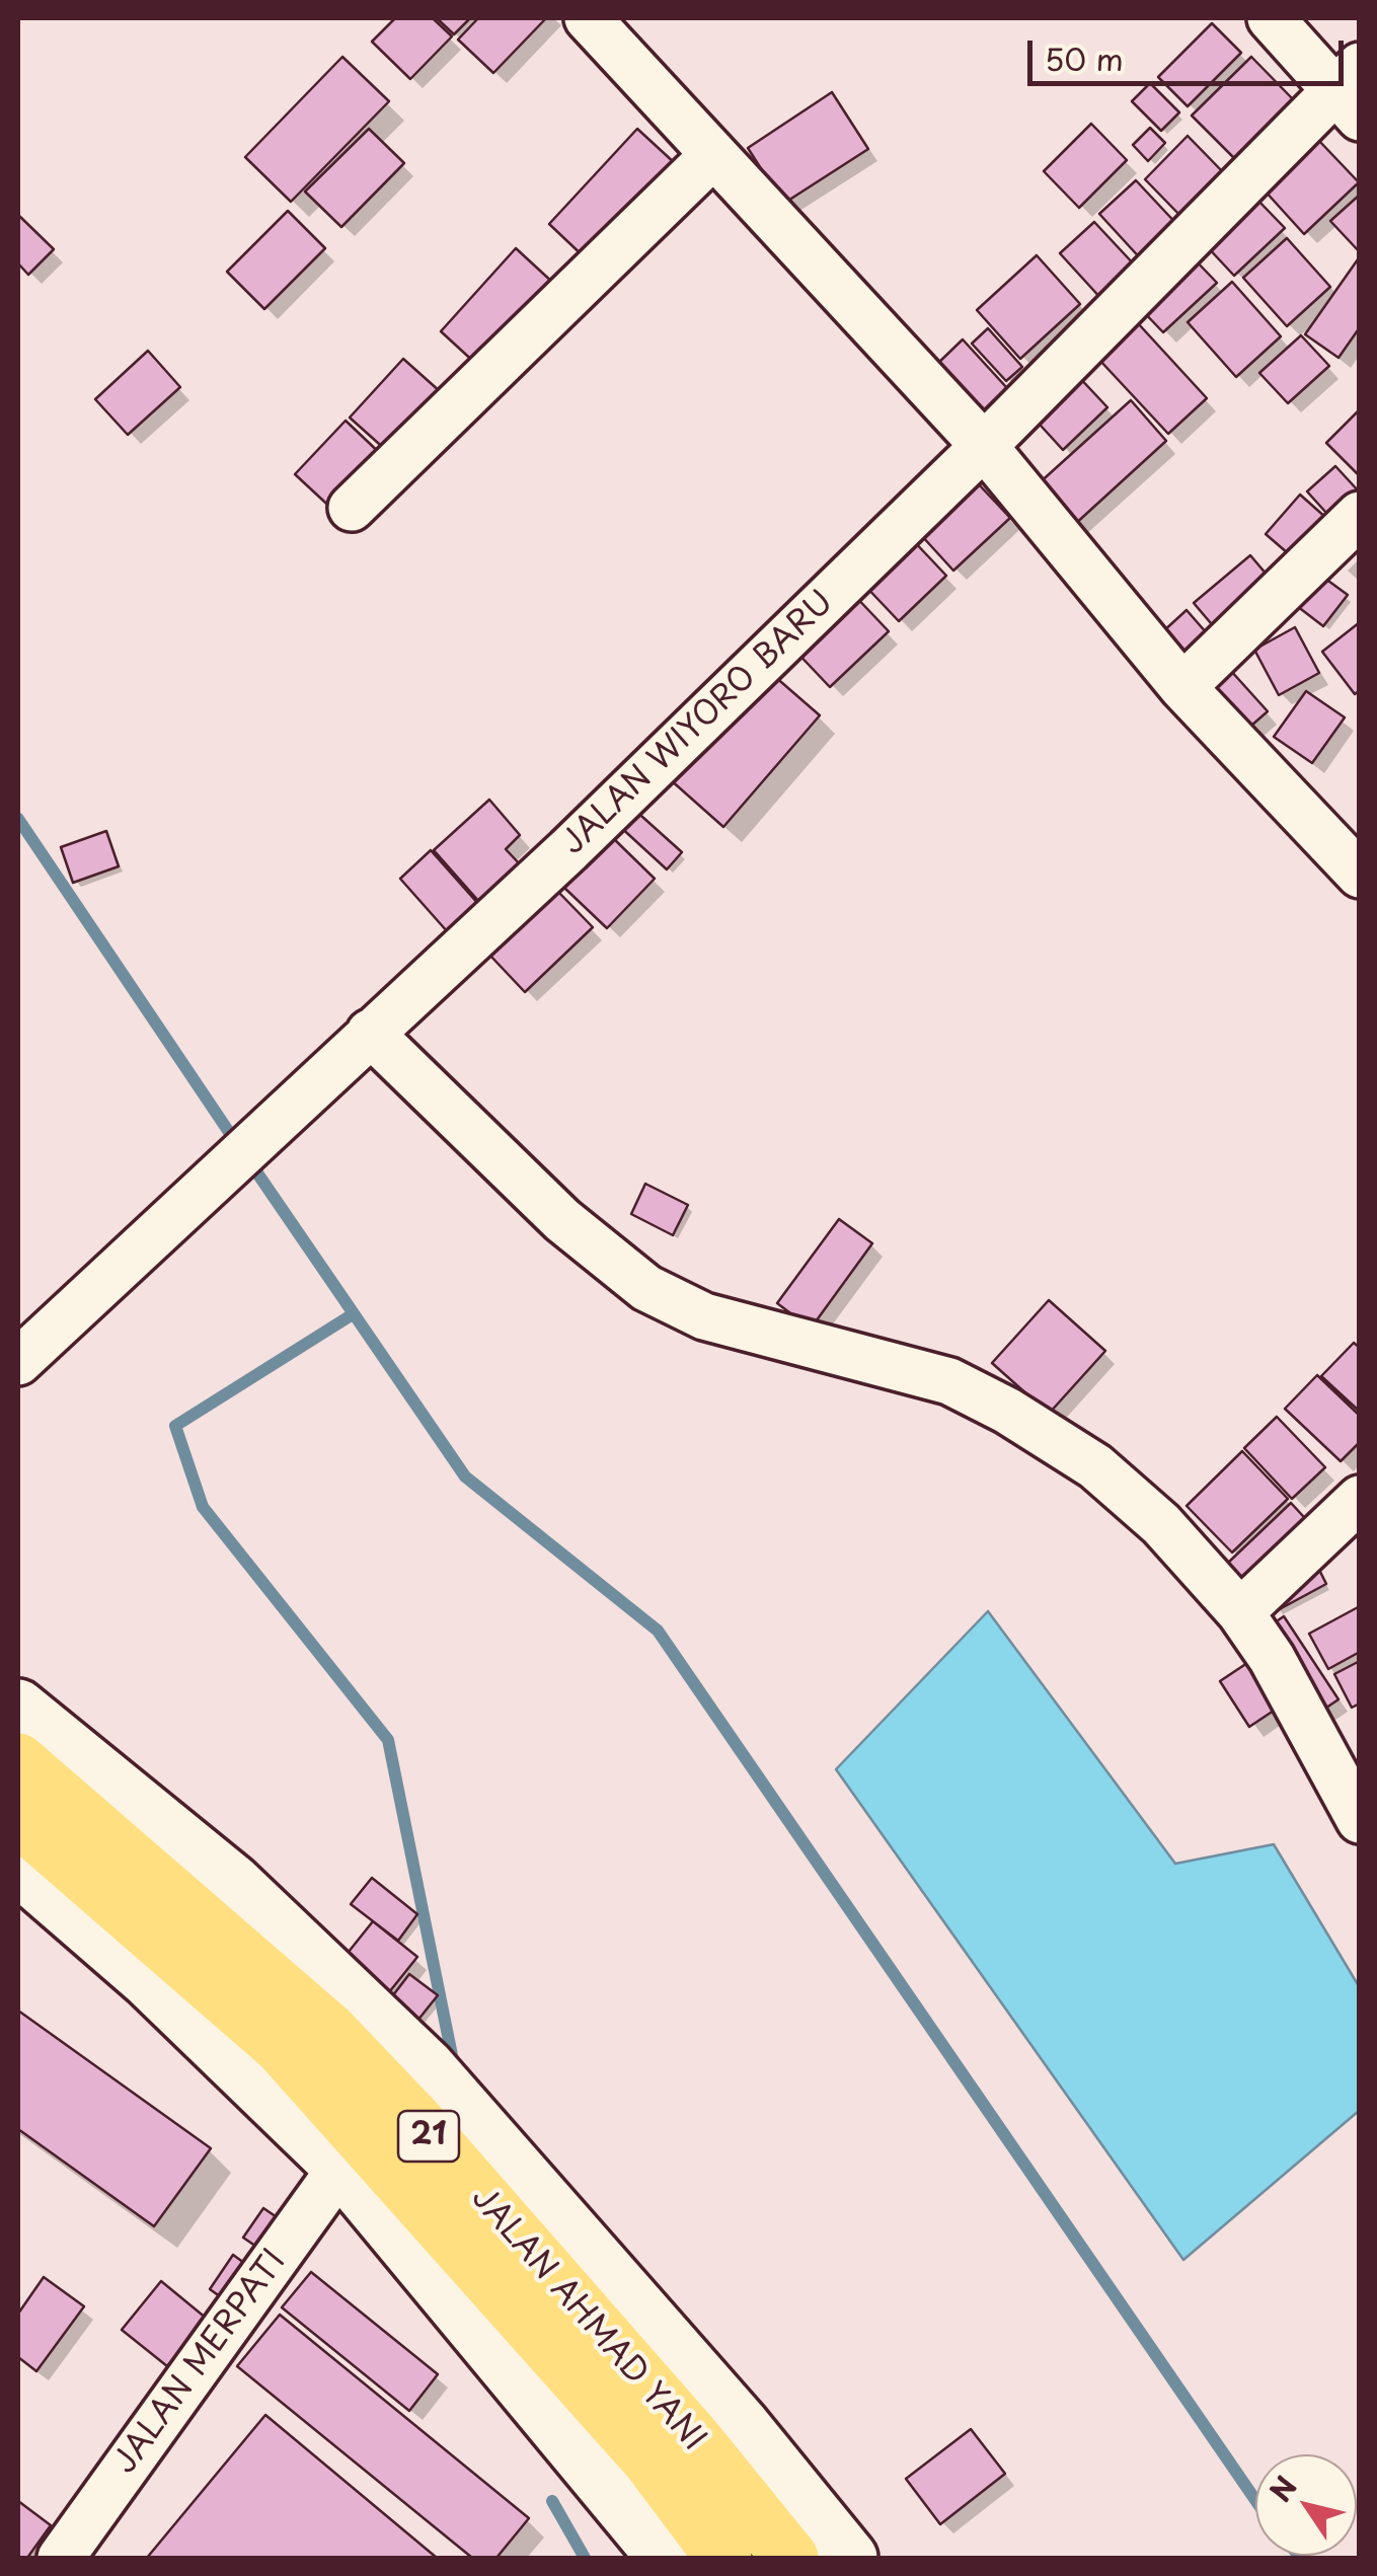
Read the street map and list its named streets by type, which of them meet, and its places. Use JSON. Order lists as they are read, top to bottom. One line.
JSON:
{"streets":{"highway":["21","JALAN AHMAD YANI"],"street":["JALAN WIYORO BARU","JALAN MERPATI"]},"scale_bar":"50 m","north":"top left"}
